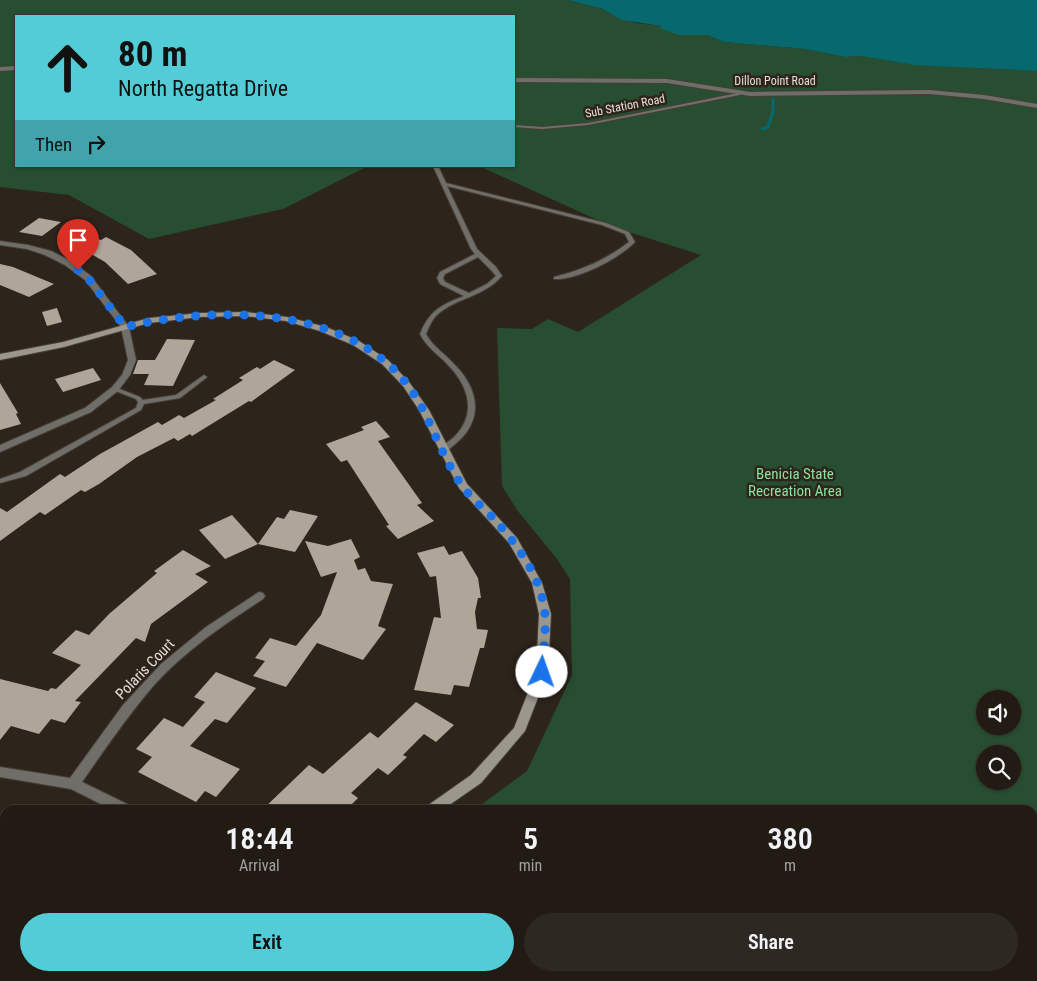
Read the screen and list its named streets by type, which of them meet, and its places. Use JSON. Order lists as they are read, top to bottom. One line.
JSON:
{"streets":{"street":["Dillon Point Road","Polaris Court"],"lane":["Sub Station Road"]},"crossings":[["Dillon Point Road","Sub Station Road"]],"parks":["Benicia State Recreation Area"],"page":{"turn":["80 m","North Regatta Drive"],"then":"Then","eta":["18:44","Arrival","5","min","380","m"],"buttons":["Exit","Share"]}}
